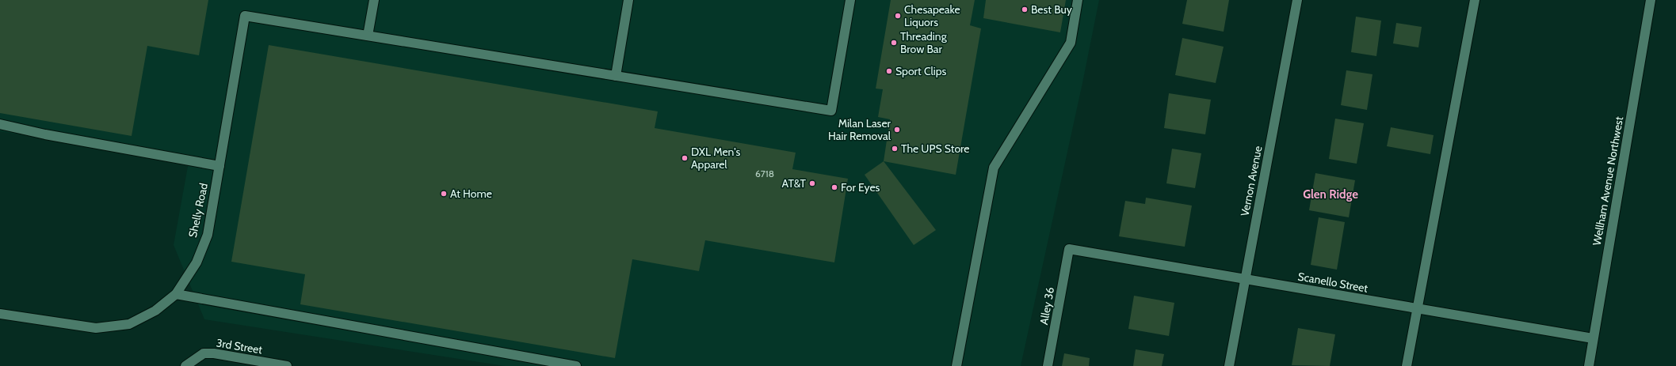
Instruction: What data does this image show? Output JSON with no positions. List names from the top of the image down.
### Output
{
  "streets": {
    "street": [
      "Vernon Avenue",
      "Wellham Avenue Northwest",
      "Shelly Road",
      "Scanello Street",
      "Alley 36",
      "3rd Street"
    ]
  },
  "crossings": [
    ["Vernon Avenue", "Scanello Street"],
    ["Wellham Avenue Northwest", "Scanello Street"],
    ["Scanello Street", "Alley 36"]
  ],
  "districts": ["Glen Ridge"],
  "places": [
    "Best Buy",
    "Chesapeake Liquors",
    "Threading Brow Bar",
    "Sport Clips",
    "Milan Laser Hair Removal",
    "The UPS Store",
    "DXL Men's Apparel",
    "AT&T",
    "For Eyes",
    "At Home"
  ],
  "house_numbers": ["6718"]
}
